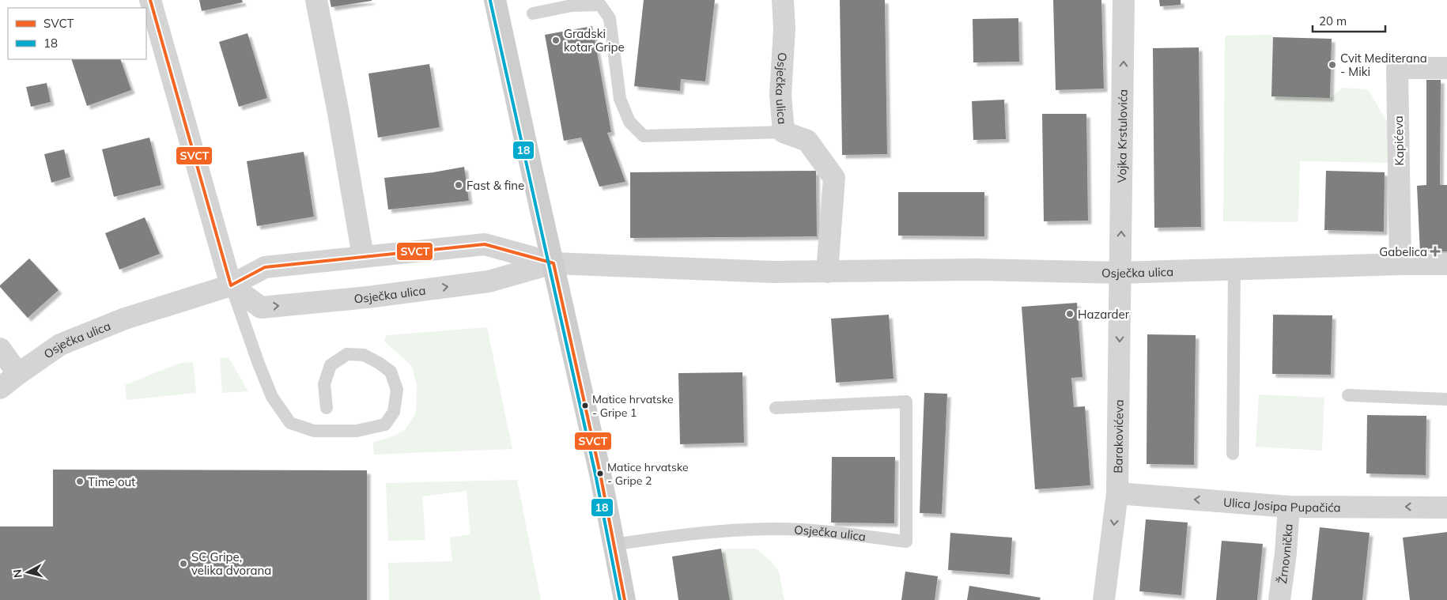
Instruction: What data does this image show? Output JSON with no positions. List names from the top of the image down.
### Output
{
  "streets": {
    "street": [
      "Osječka ulica",
      "Vojka Krstulovića",
      "Kapićeva",
      "Barakovićeva",
      "Ulica Josipa Pupačića",
      "Žrnovnička"
    ]
  },
  "crossings": [
    ["Osječka ulica", "Vojka Krstulovića"],
    ["Osječka ulica", "Kapićeva"],
    ["Osječka ulica", "Barakovićeva"],
    ["Vojka Krstulovića", "Barakovićeva"],
    ["Barakovićeva", "Ulica Josipa Pupačića"],
    ["Ulica Josipa Pupačića", "Žrnovnička"]
  ],
  "one_way": ["Vojka Krstulovića", "Barakovićeva", "Ulica Josipa Pupačića"],
  "places": {
    "other": [
      "Gradski kotar Gripe",
      "Cvit Mediterana - Miki",
      "Fast & fine",
      "Hazarder",
      "Matice hrvatske - Gripe 1",
      "Matice hrvatske - Gripe 2",
      "Time out",
      "SC Gripe, velika dvorana"
    ],
    "health": ["Gabelica"]
  },
  "lines": ["transit line SVCT", "transit line 18"],
  "legend": ["SVCT", "18"],
  "scale_bar": "20 m",
  "north": "left"
}
